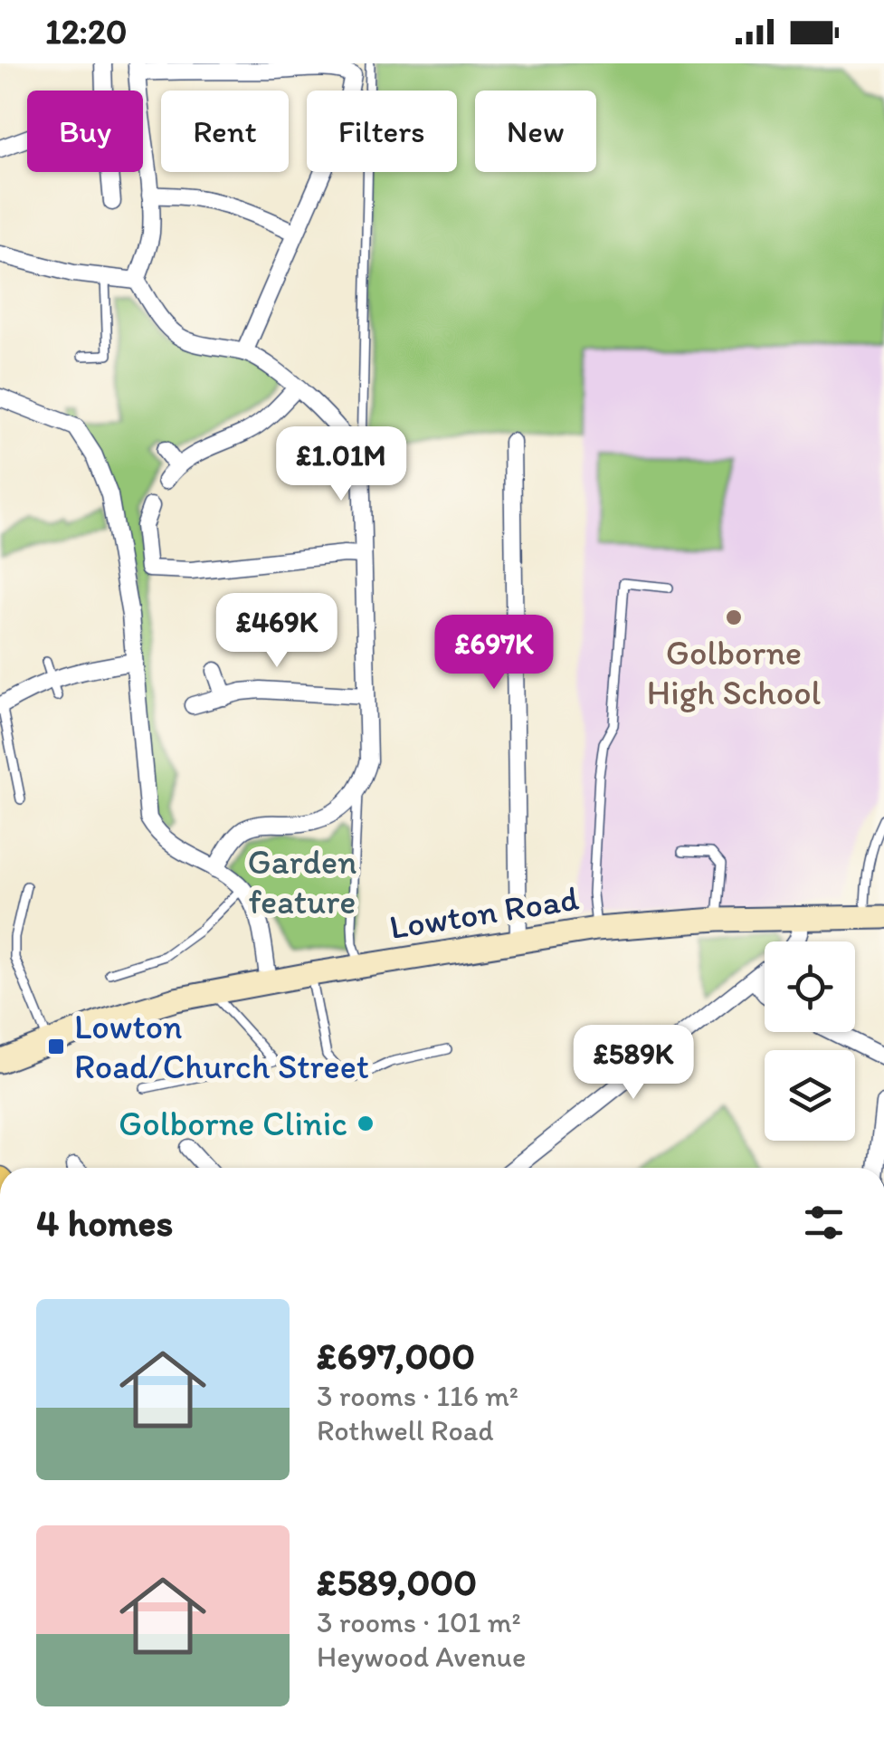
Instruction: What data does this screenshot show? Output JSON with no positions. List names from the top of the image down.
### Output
{
  "streets": {
    "main road": ["Lowton Road"]
  },
  "parks": ["Garden feature"],
  "places": {
    "other": ["Golborne High School", "Golborne Clinic"],
    "transit": ["Lowton Road/Church Street"]
  },
  "page": {
    "status": "12:20",
    "chip": [
      "Buy",
      "Rent",
      "Filters",
      "New"
    ],
    "price": [
      "£1.01M",
      "£469K",
      "£697K",
      "£589K"
    ],
    "heading": "4 homes",
    "list": [
      {
        "name": "£697,000",
        "note": "3 rooms · 116 m² · Rothwell Road"
      },
      {
        "name": "£589,000",
        "note": "3 rooms · 101 m² · Heywood Avenue"
      }
    ]
  }
}
